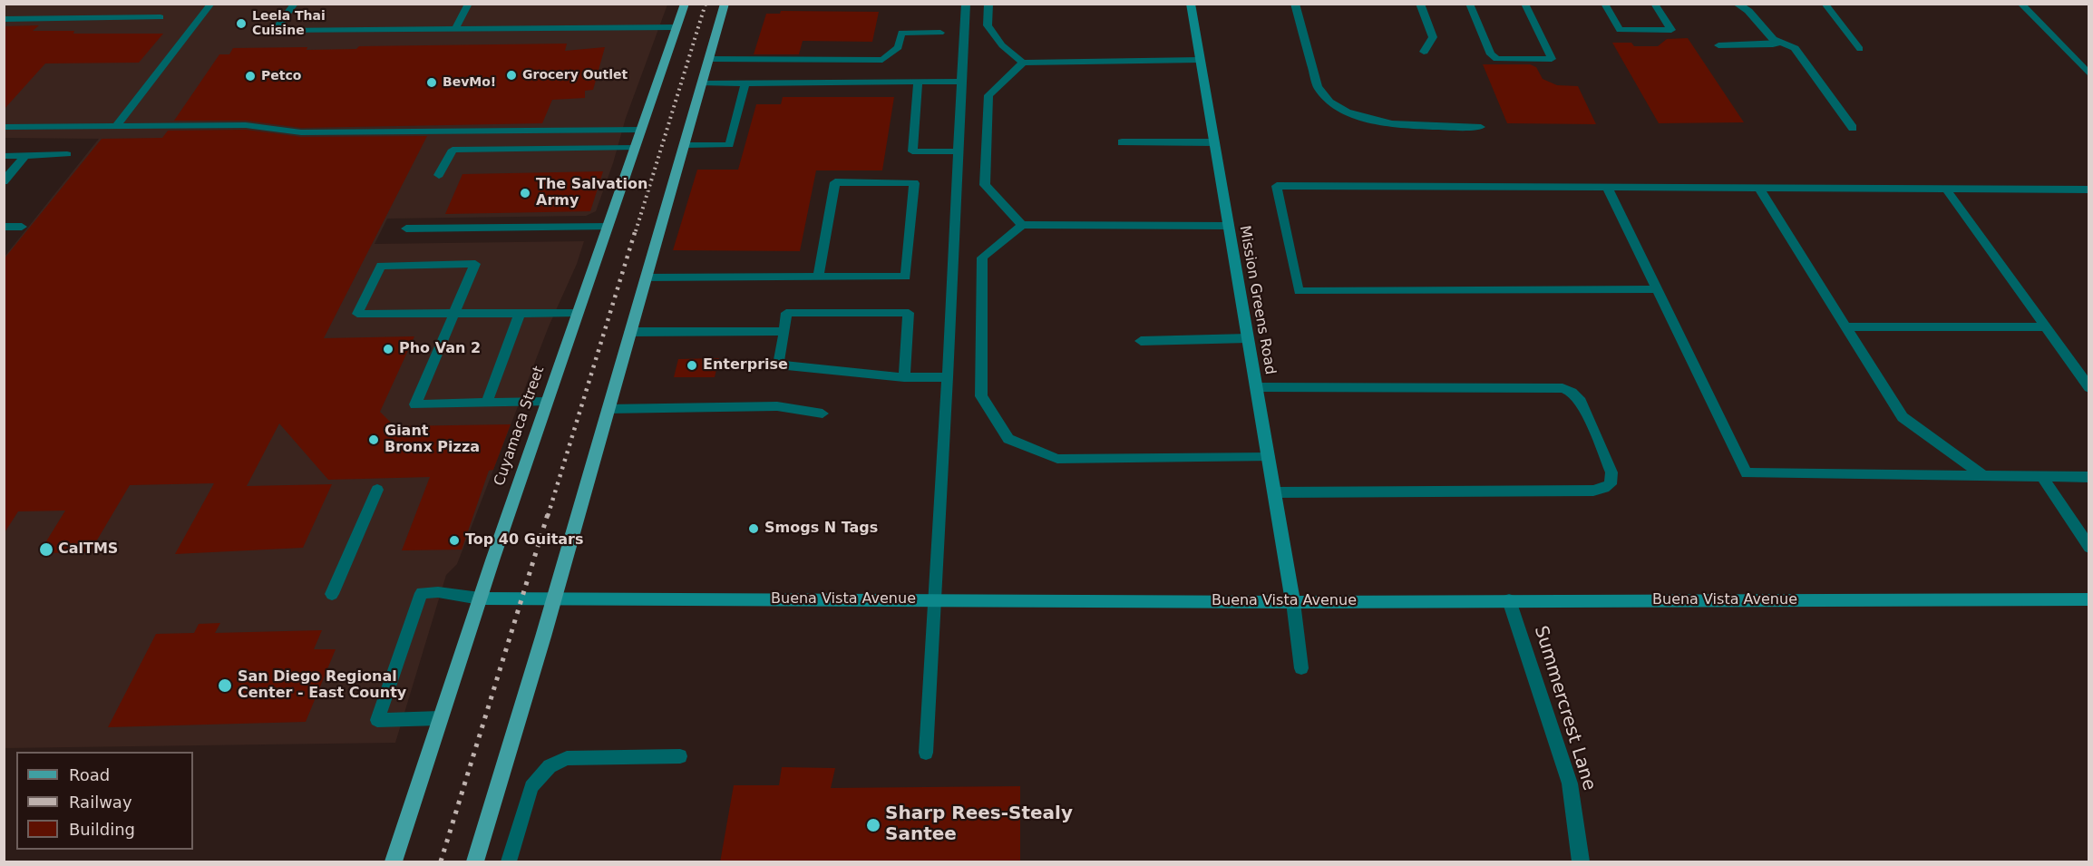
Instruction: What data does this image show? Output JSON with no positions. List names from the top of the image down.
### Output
{
  "streets": {
    "main road": ["Cuyamaca Street"],
    "street": ["Mission Greens Road", "Buena Vista Avenue", "Summercrest Lane"]
  },
  "crossings": [
    ["Mission Greens Road", "Buena Vista Avenue"],
    ["Cuyamaca Street", "Buena Vista Avenue"],
    ["Buena Vista Avenue", "Summercrest Lane"]
  ],
  "places": [
    "Leela Thai Cuisine",
    "Grocery Outlet",
    "Petco",
    "BevMo!",
    "The Salvation Army",
    "Pho Van 2",
    "Enterprise",
    "Giant Bronx Pizza",
    "Smogs N Tags",
    "Top 40 Guitars",
    "CalTMS",
    "San Diego Regional Center - East County",
    "Sharp Rees-Stealy Santee"
  ],
  "legend": ["Road", "Railway", "Building"]
}
